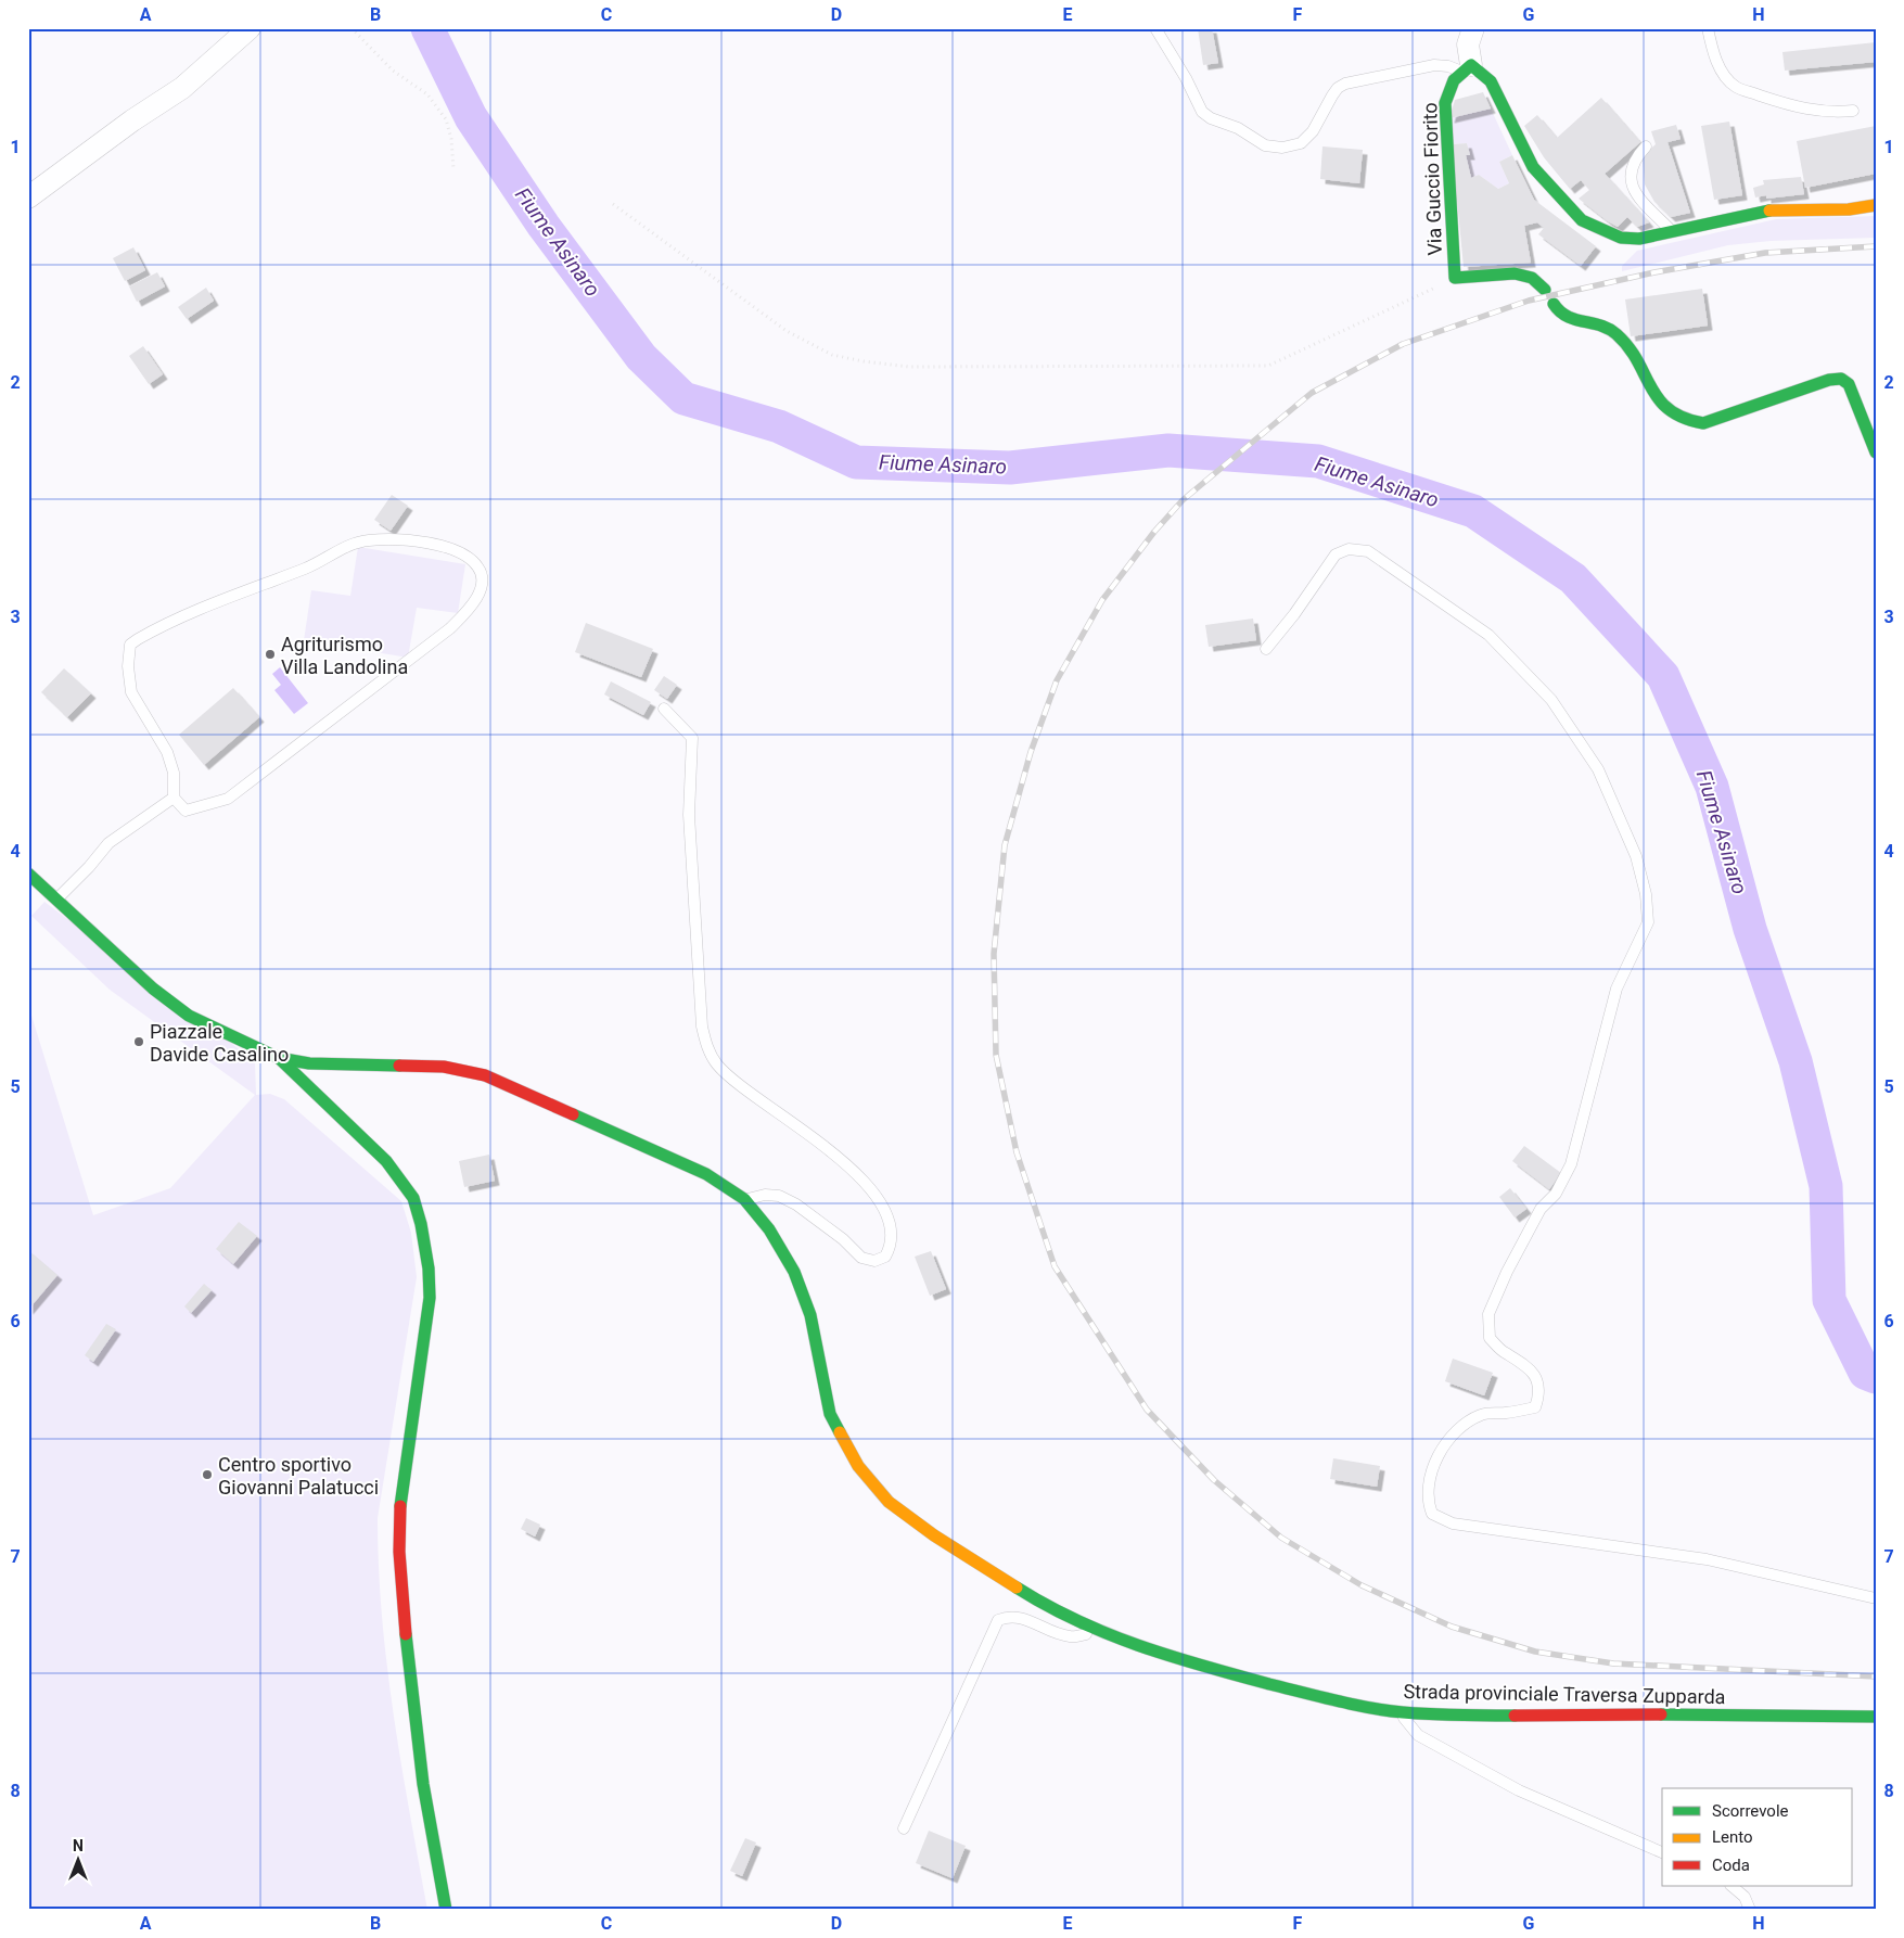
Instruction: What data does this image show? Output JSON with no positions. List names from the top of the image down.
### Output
{
  "streets": {
    "main road": ["Via Guccio Fiorito", "Strada provinciale Traversa Zupparda"]
  },
  "water": ["Fiume Asinaro"],
  "places": ["Agriturismo Villa Landolina", "Piazzale Davide Casalino", "Centro sportivo Giovanni Palatucci"],
  "legend": ["Scorrevole", "Lento", "Coda"],
  "north": "top",
  "grid": {
    "columns": [
      "A",
      "B",
      "C",
      "D",
      "E",
      "F",
      "G",
      "H"
    ],
    "rows": [
      "1",
      "2",
      "3",
      "4",
      "5",
      "6",
      "7",
      "8"
    ]
  }
}
